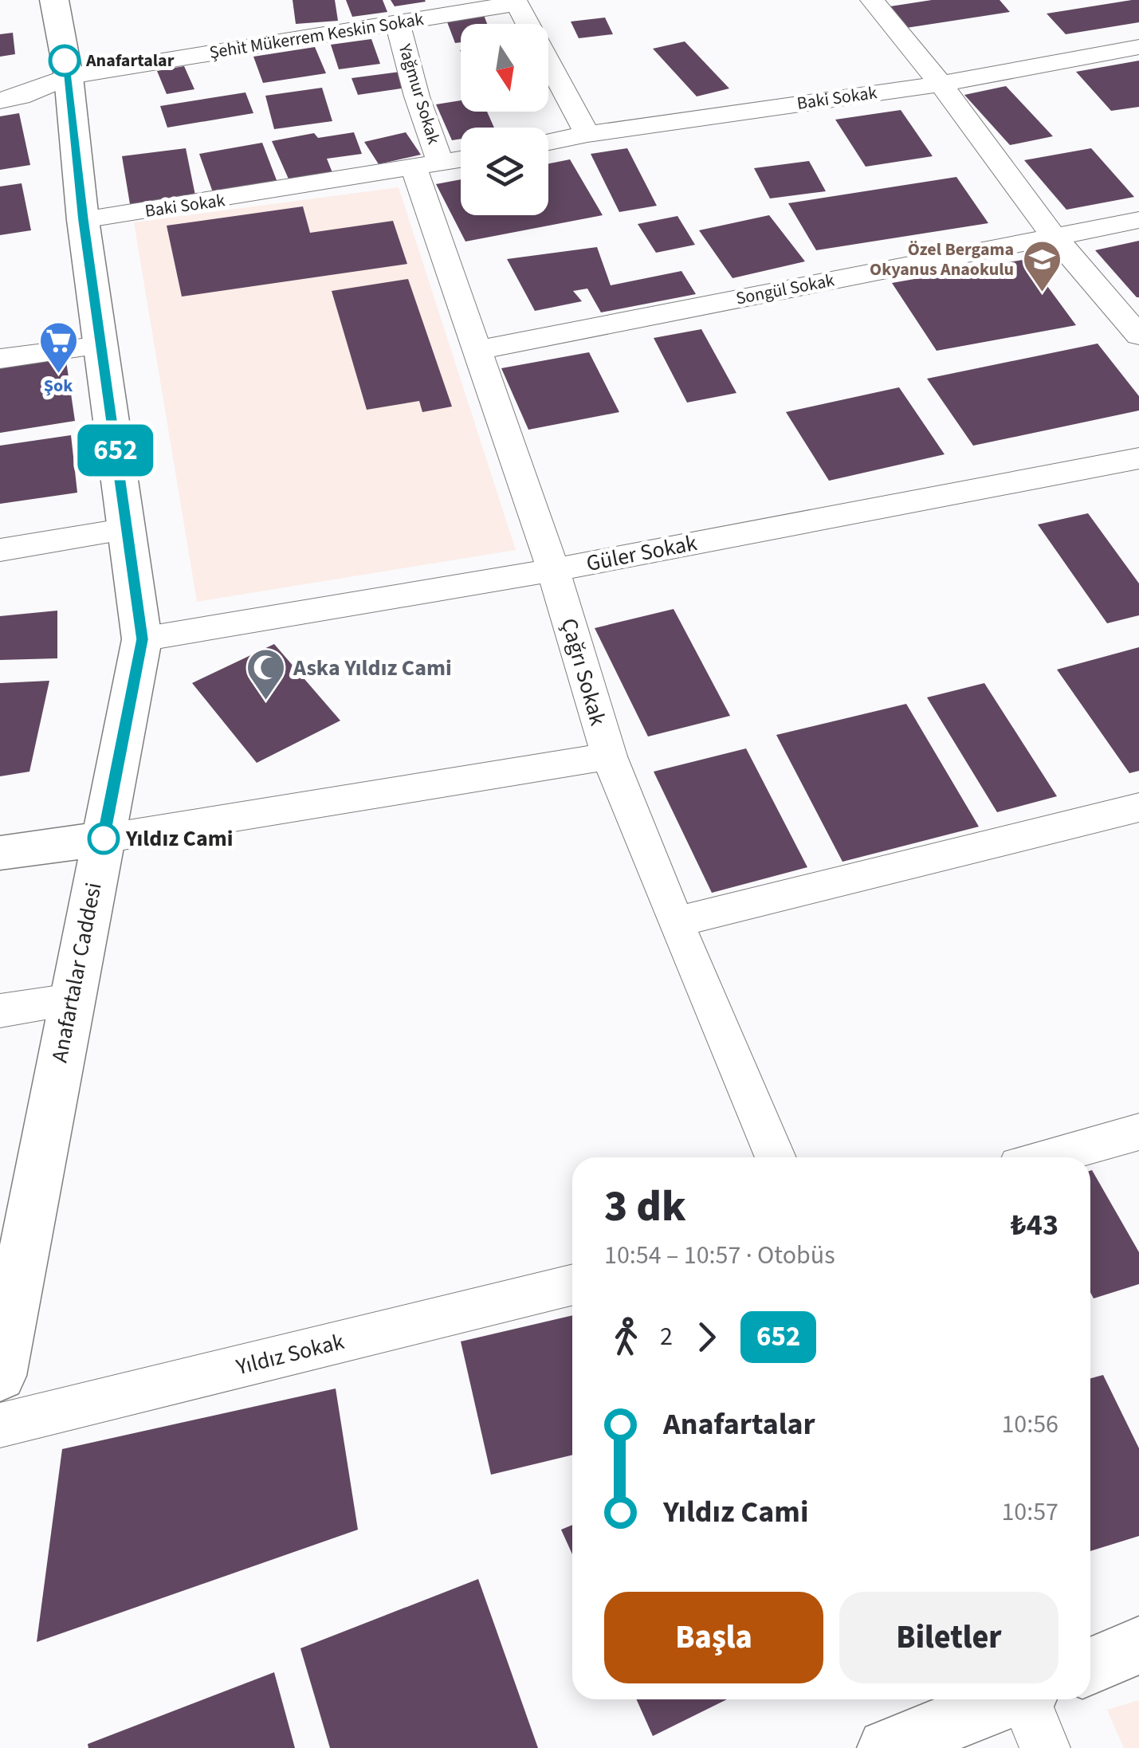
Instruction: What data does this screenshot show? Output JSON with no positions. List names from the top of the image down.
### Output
{
  "streets": {
    "street": [
      "Şehit Mükerrem Keskin Sokak",
      "Yağmur Sokak",
      "Baki Sokak",
      "Songül Sokak",
      "Güler Sokak",
      "Çağrı Sokak",
      "Anafartalar Caddesi",
      "Yıldız Sokak"
    ]
  },
  "crossings": [
    ["Şehit Mükerrem Keskin Sokak", "Yağmur Sokak"],
    ["Şehit Mükerrem Keskin Sokak", "Anafartalar Caddesi"],
    ["Yağmur Sokak", "Baki Sokak"],
    ["Yağmur Sokak", "Çağrı Sokak"],
    ["Baki Sokak", "Çağrı Sokak"],
    ["Baki Sokak", "Anafartalar Caddesi"],
    ["Songül Sokak", "Çağrı Sokak"],
    ["Güler Sokak", "Çağrı Sokak"],
    ["Güler Sokak", "Anafartalar Caddesi"]
  ],
  "places": {
    "other": ["Anafartalar", "Yıldız Cami"],
    "school or university": ["Özel Bergama Okyanus Anaokulu"],
    "supermarket": ["Şok"],
    "mosque": ["Aska Yıldız Cami"]
  },
  "lines": ["bus line 652"],
  "north": "bottom",
  "page": {
    "on_map": "652",
    "heading": ["3 dk", "10:54 – 10:57 · Otobüs", "₺43"],
    "legs": ["2", "652"],
    "list": [
      {
        "name": "Anafartalar",
        "value": "10:56"
      },
      {
        "name": "Yıldız Cami",
        "value": "10:57"
      }
    ],
    "buttons": ["Başla", "Biletler"]
  }
}
